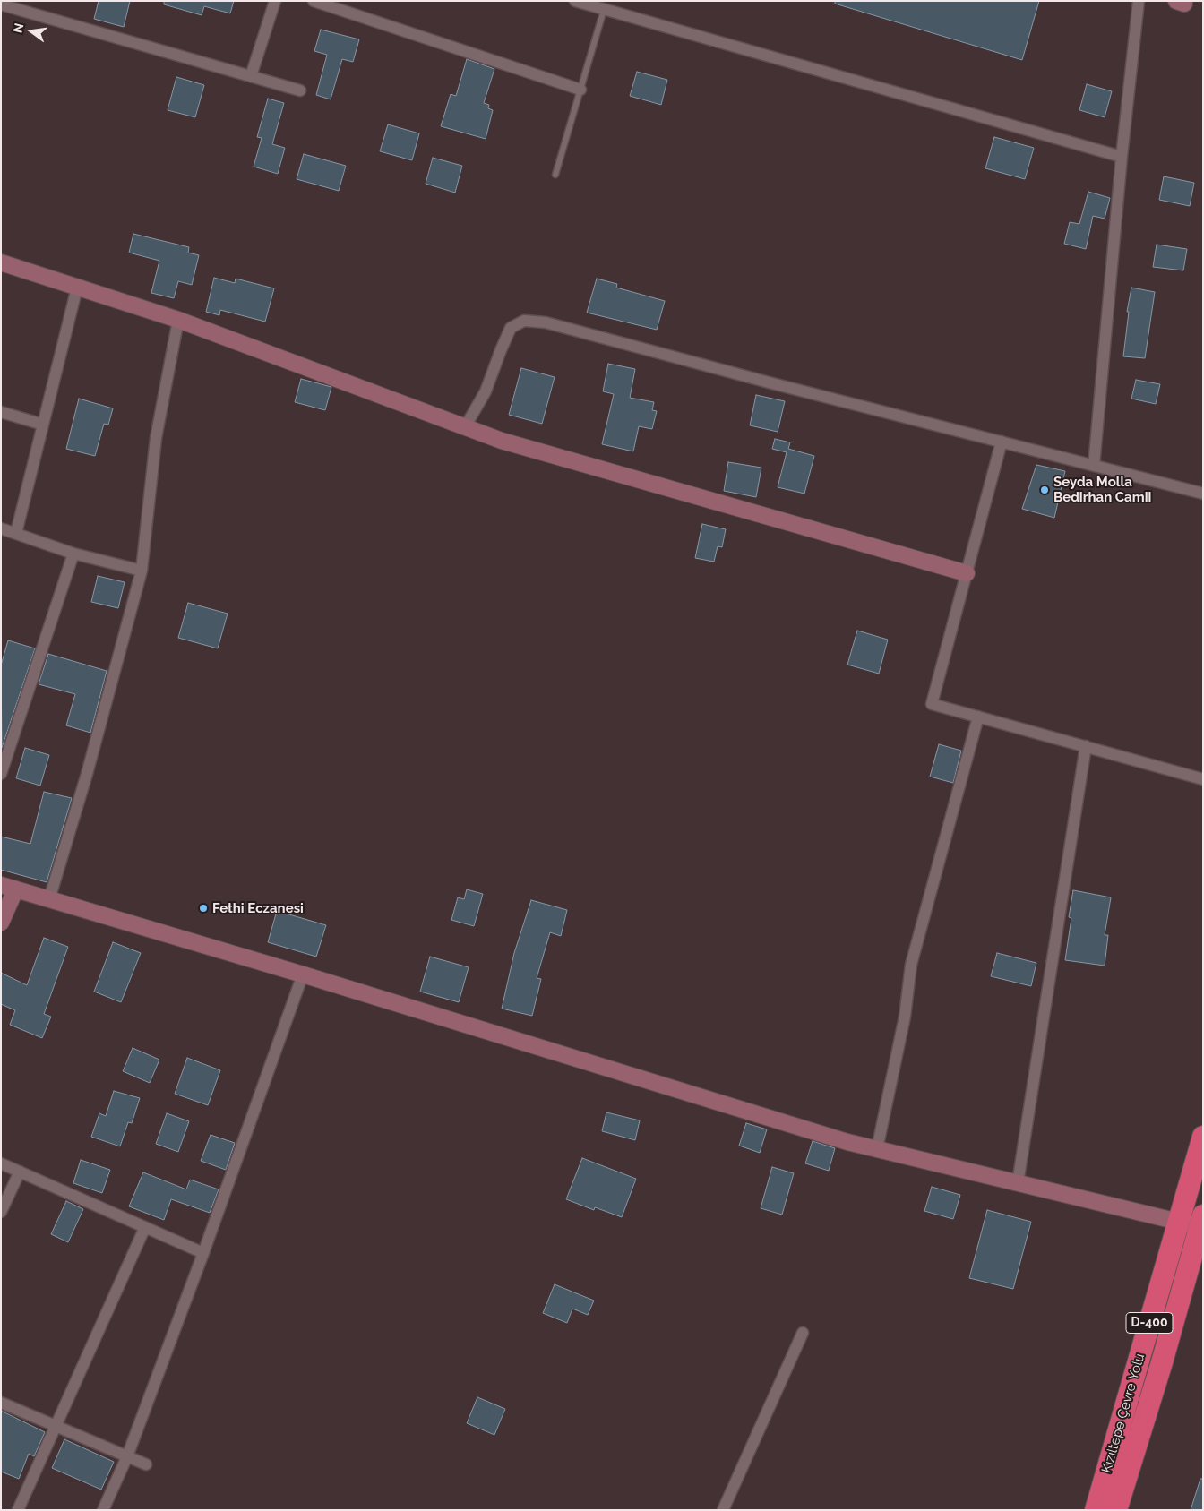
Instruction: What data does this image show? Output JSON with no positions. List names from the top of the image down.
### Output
{
  "streets": {
    "highway": ["D-400", "Kızıltepe Çevre Yolu"]
  },
  "places": ["Seyda Molla Bedirhan Camii", "Fethi Eczanesi"],
  "north": "left"
}
